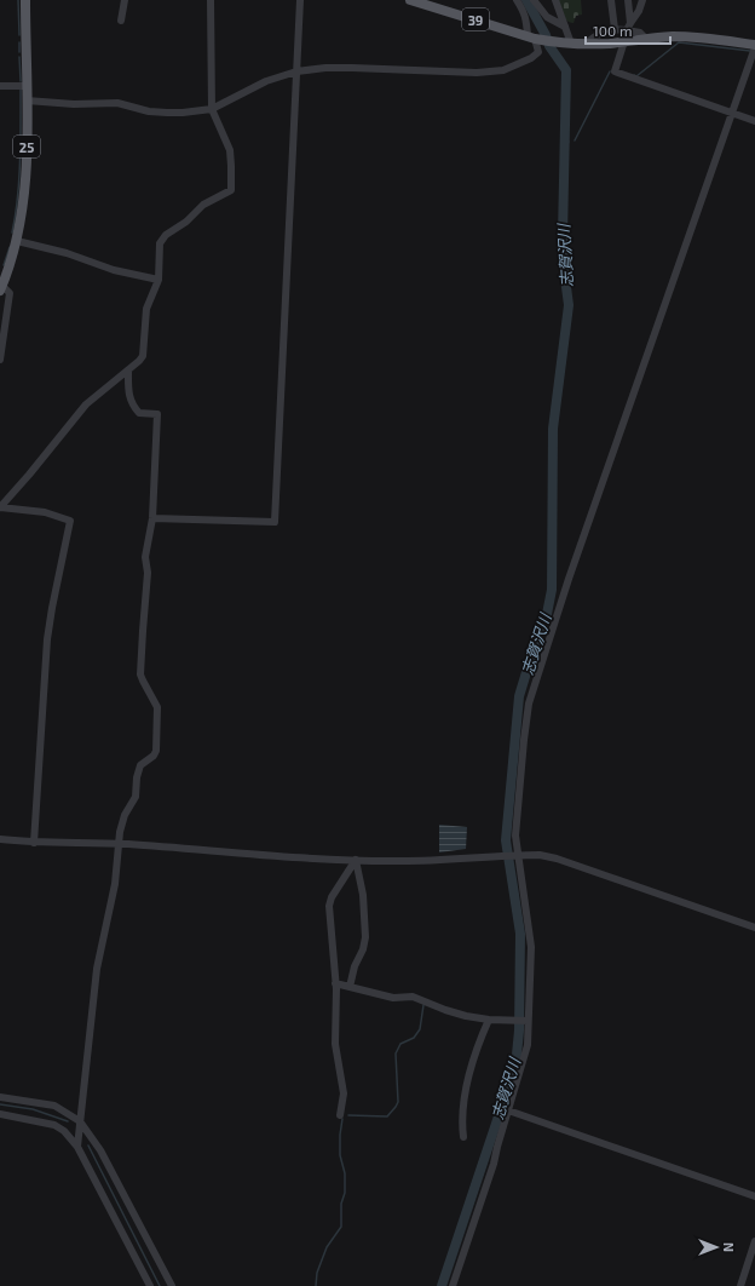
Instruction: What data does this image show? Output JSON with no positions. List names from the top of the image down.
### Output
{
  "streets": {
    "main road": ["39", "25"]
  },
  "water": ["志賀沢川"],
  "scale_bar": "100 m",
  "north": "right"
}
